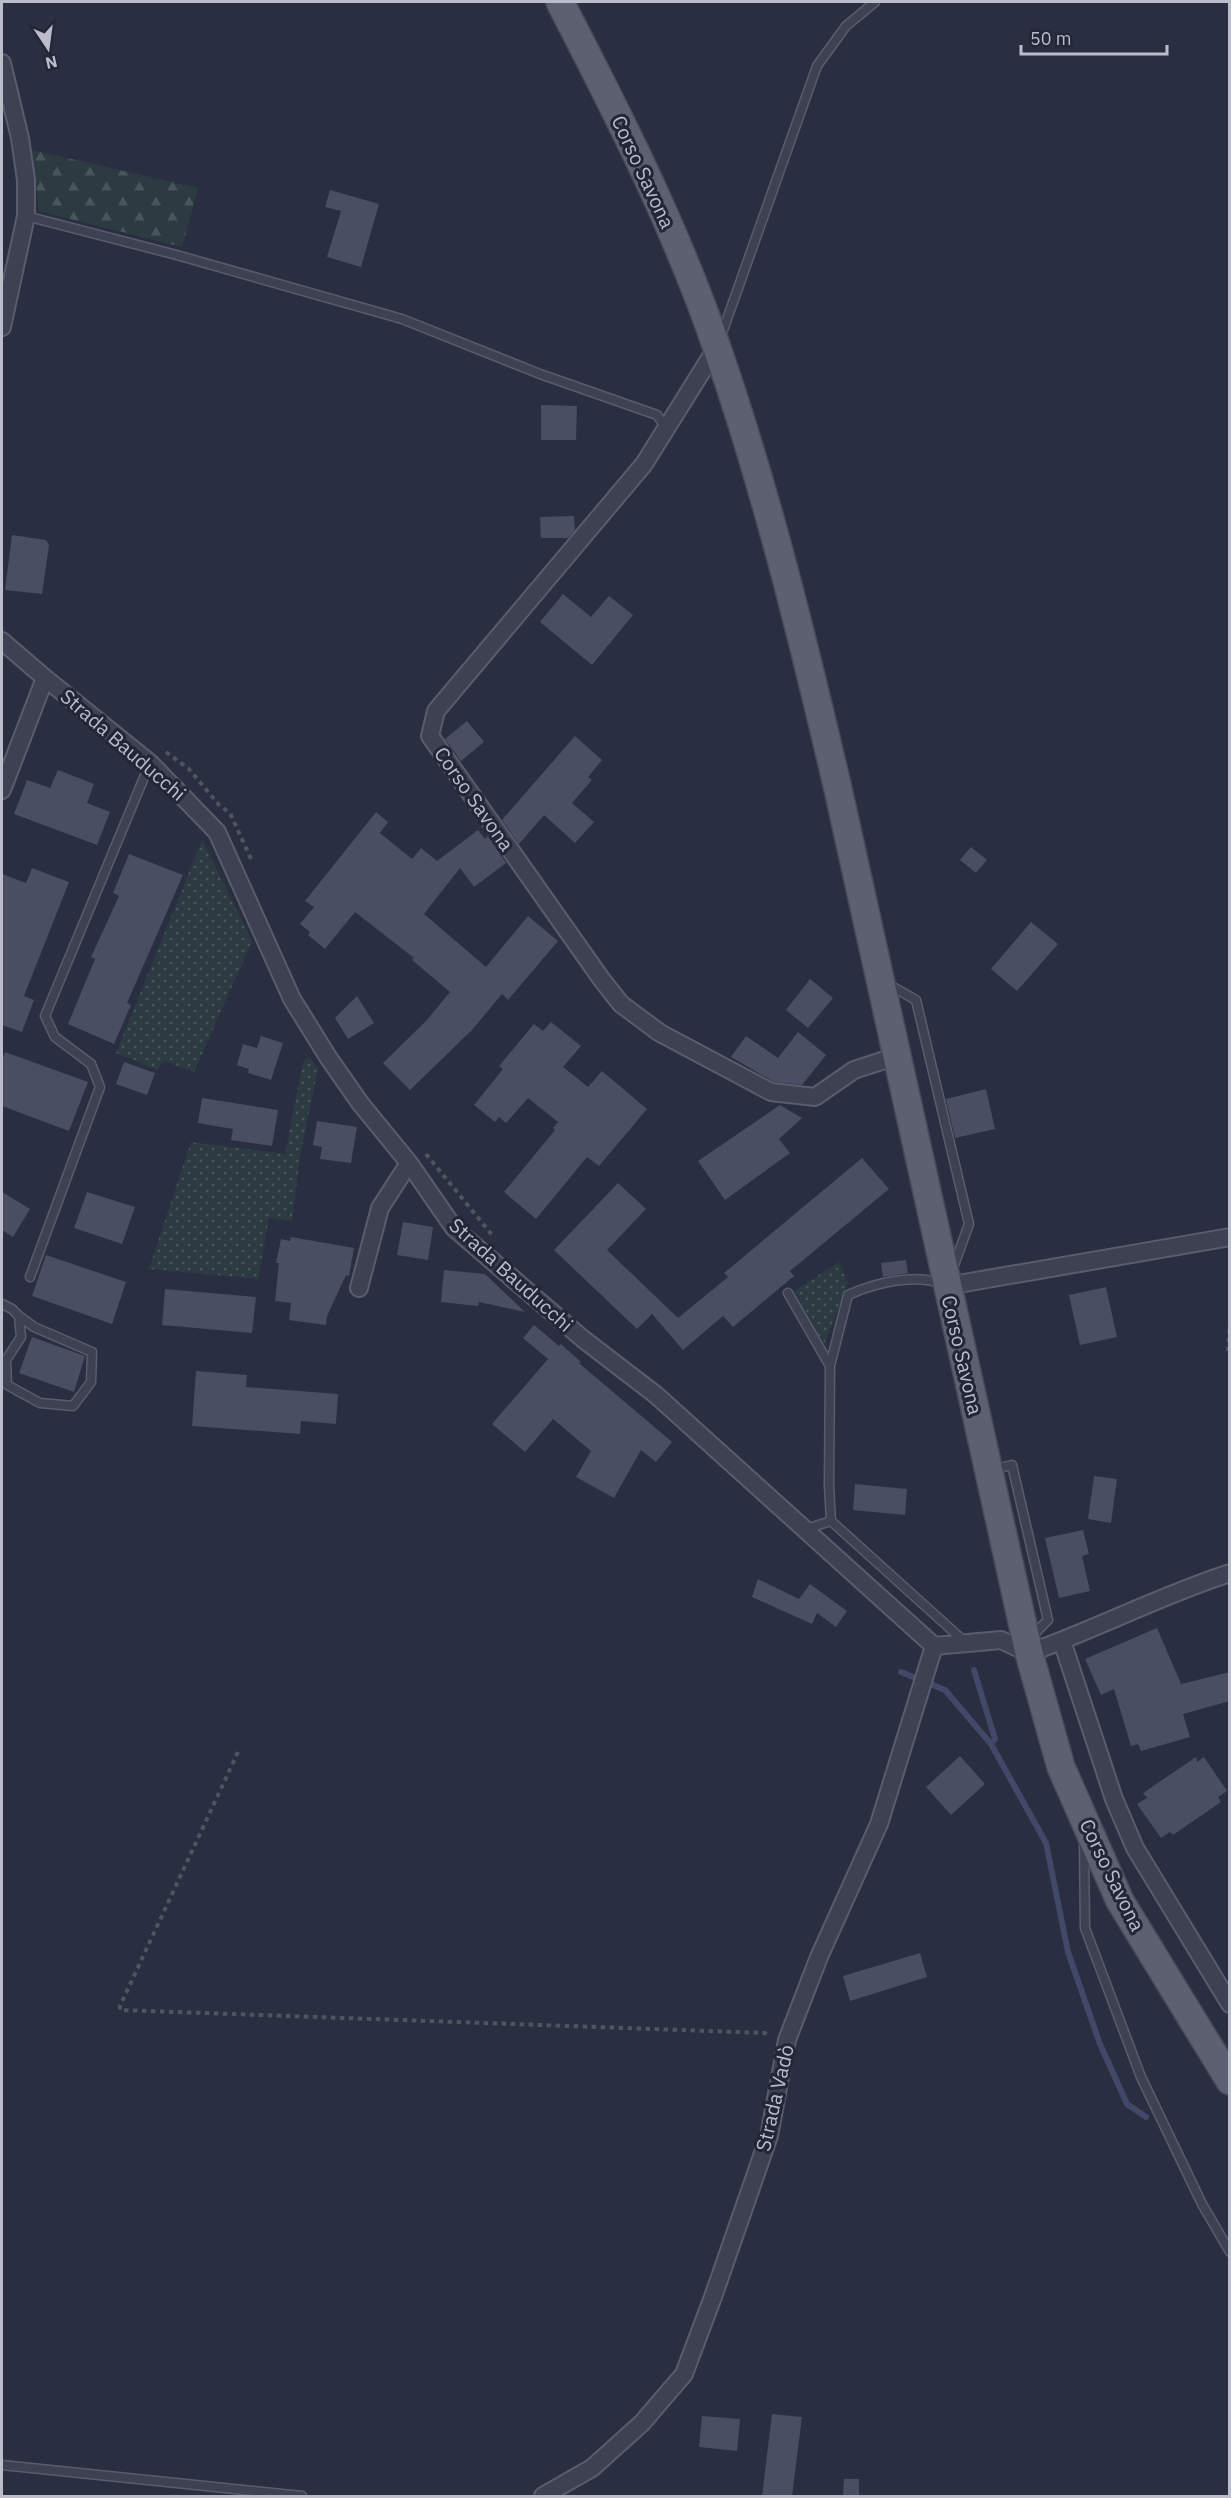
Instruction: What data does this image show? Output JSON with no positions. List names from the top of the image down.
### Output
{
  "streets": {
    "main road": ["Corso Savona"],
    "street": ["Strada Bauducchi", "Strada Vadò"]
  },
  "crossings": [
    ["Strada Bauducchi", "Strada Vadò"]
  ],
  "scale_bar": "50 m",
  "north": "bottom"
}
